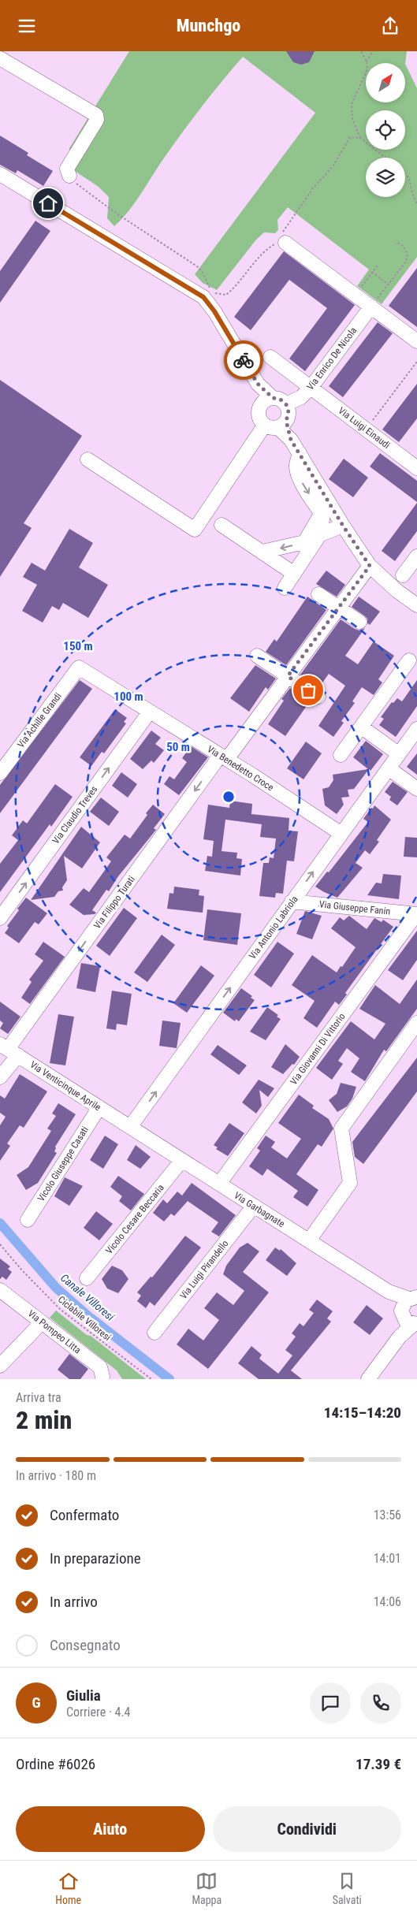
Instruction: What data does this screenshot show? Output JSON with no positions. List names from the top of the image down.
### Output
{
  "streets": {
    "street": [
      "Via Enrico De Nicola",
      "Via Luigi Einaudi",
      "Via Achille Grandi",
      "Via Benedetto Croce",
      "Via Claudio Treves",
      "Via Filippo Turati",
      "Via Giuseppe Fanin",
      "Via Antonio Labriola",
      "Via Giovanni Di Vittorio",
      "Via Venticinque Aprile",
      "Vicolo Giuseppe Casati",
      "Via Garbagnate",
      "Vicolo Cesare Beccaria",
      "Via Luigi Pirandello",
      "Via Pompeo Litta"
    ],
    "path": ["Ciclabile Villoresi"]
  },
  "crossings": [
    ["Via Enrico De Nicola", "Via Luigi Einaudi"],
    ["Via Achille Grandi", "Via Benedetto Croce"],
    ["Via Benedetto Croce", "Via Claudio Treves"],
    ["Via Benedetto Croce", "Via Filippo Turati"],
    ["Via Benedetto Croce", "Via Antonio Labriola"],
    ["Via Filippo Turati", "Via Venticinque Aprile"],
    ["Via Giuseppe Fanin", "Via Antonio Labriola"],
    ["Via Giuseppe Fanin", "Via Giovanni Di Vittorio"],
    ["Via Antonio Labriola", "Via Venticinque Aprile"],
    ["Via Antonio Labriola", "Via Garbagnate"],
    ["Via Giovanni Di Vittorio", "Via Garbagnate"],
    ["Via Venticinque Aprile", "Vicolo Giuseppe Casati"],
    ["Via Venticinque Aprile", "Via Garbagnate"],
    ["Via Garbagnate", "Vicolo Cesare Beccaria"],
    ["Via Garbagnate", "Via Luigi Pirandello"]
  ],
  "one_way": ["Via Claudio Treves", "Via Filippo Turati", "Via Antonio Labriola"],
  "water": ["Canale Villoresi"],
  "north": "top right",
  "page": {
    "header": "Munchgo",
    "heading": ["2 min", "Arriva tra", "14:15–14:20"],
    "panel": [
      "Giulia",
      "Corriere · 4.4",
      "Ordine #6026",
      "17.39 €"
    ],
    "bar": "In arrivo · 180 m",
    "list": [
      ["Confermato", "13:56"],
      ["In preparazione", "14:01"],
      ["In arrivo", "14:06"],
      "Consegnato"
    ],
    "round": "G",
    "buttons": ["Aiuto", "Condividi"],
    "tabs": ["Home", "Mappa", "Salvati"]
  },
  "rings": ["150 m", "100 m", "50 m"]
}
